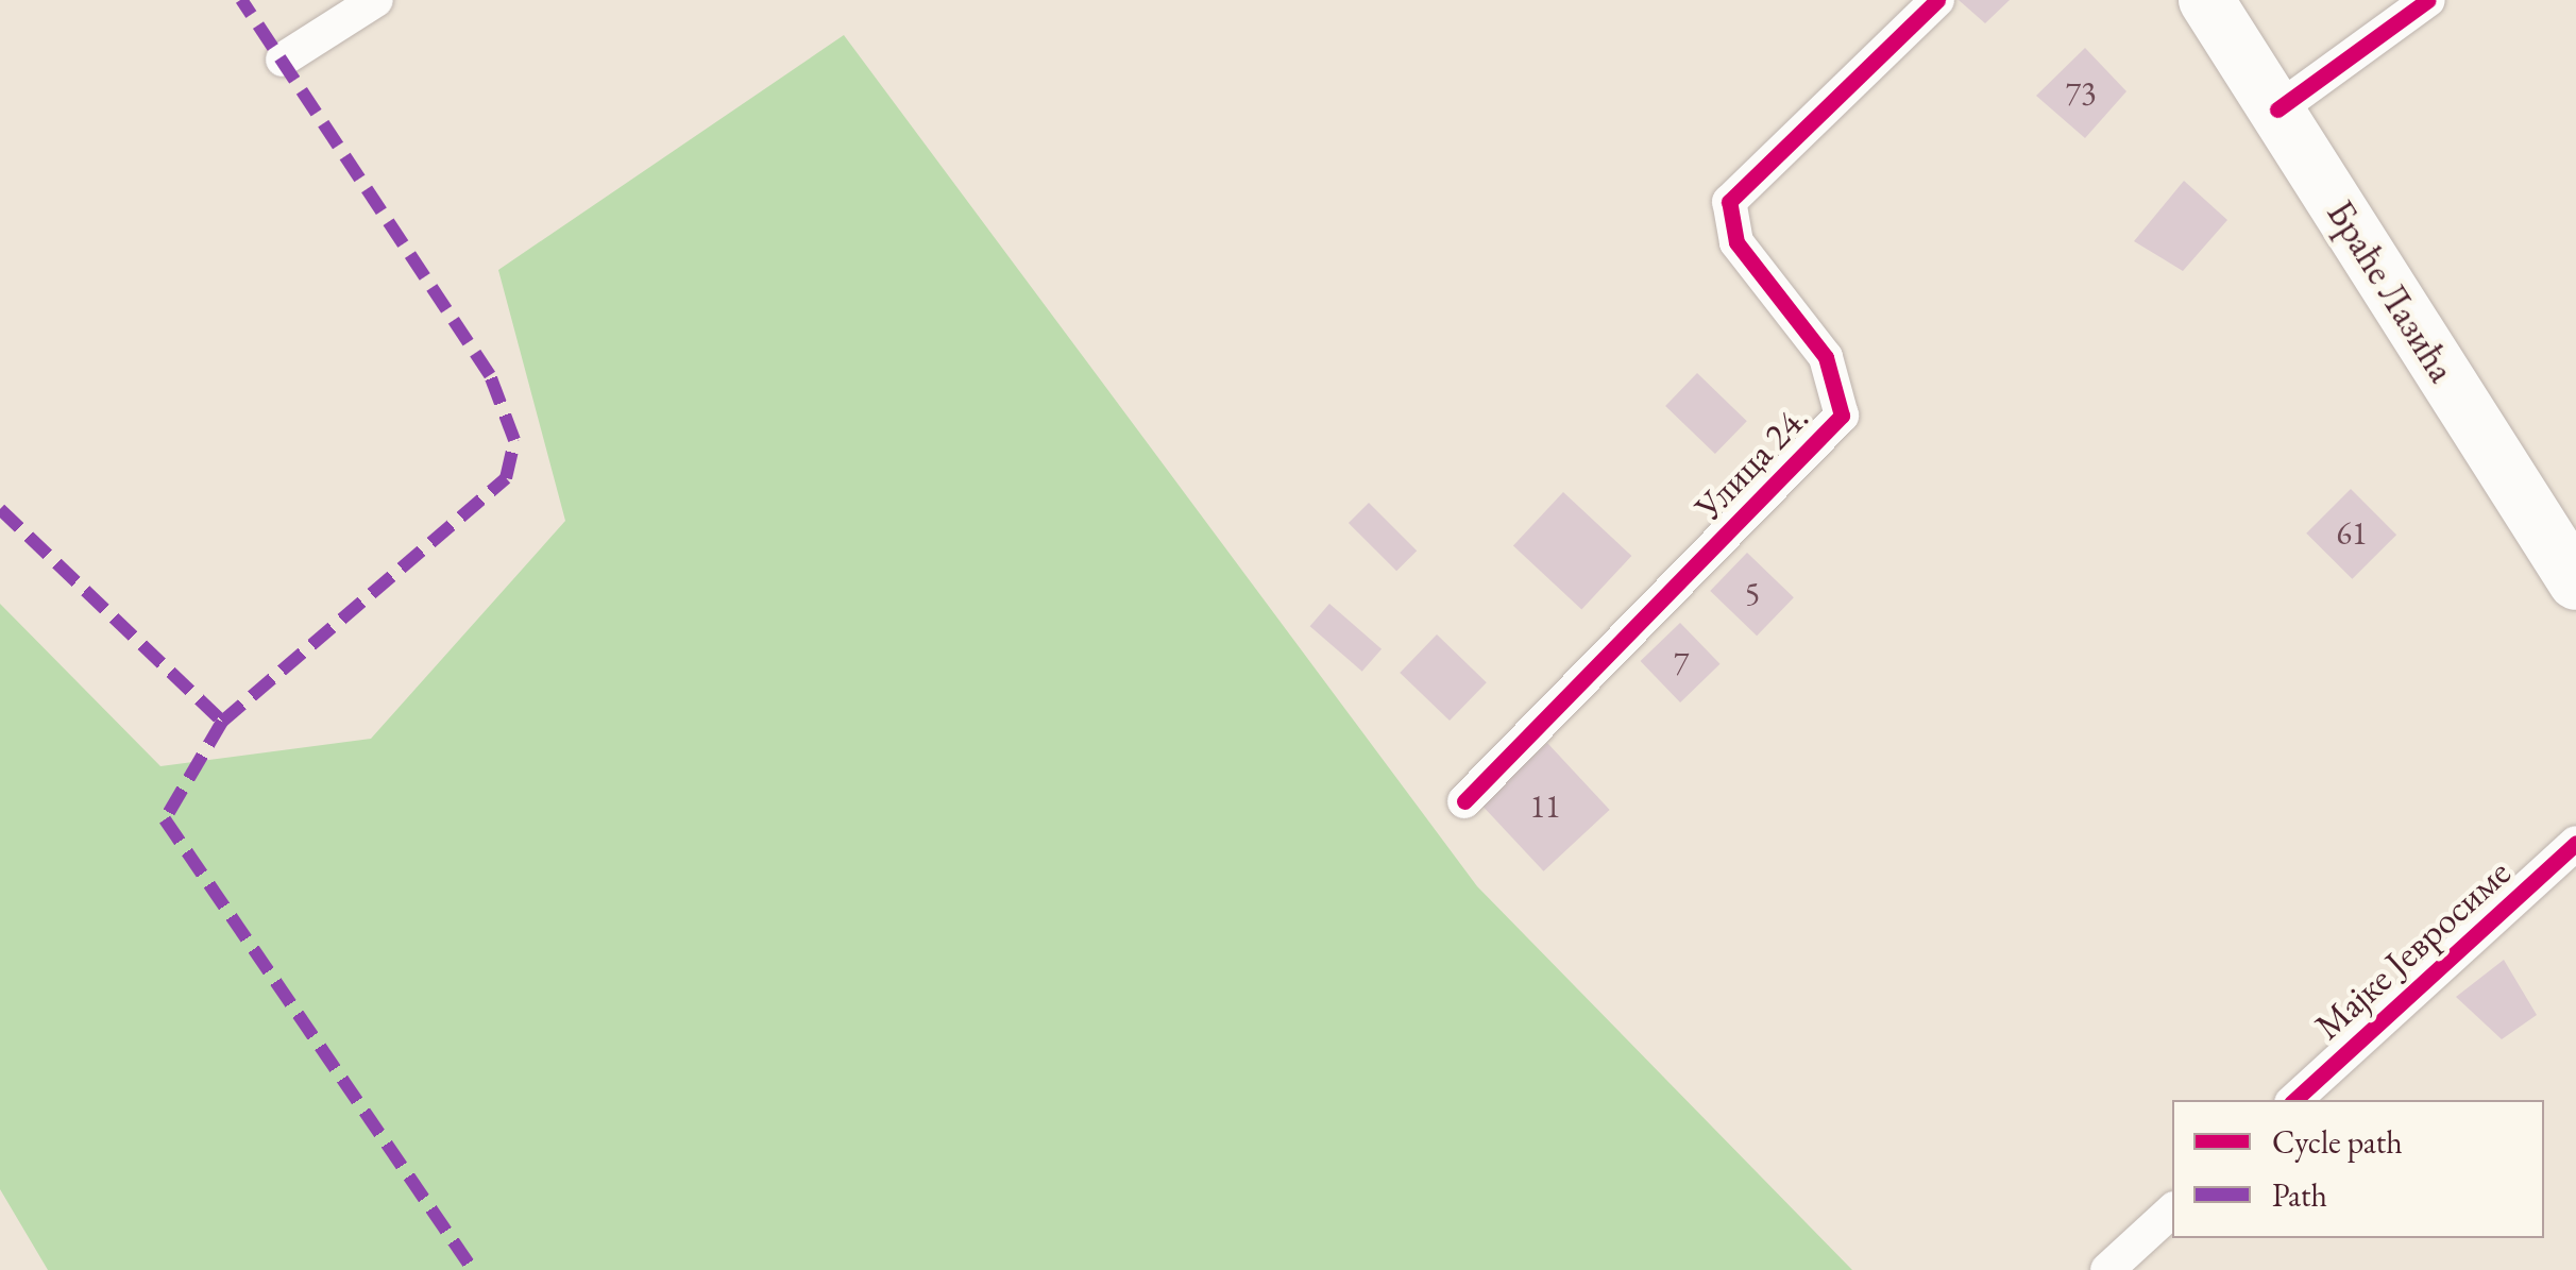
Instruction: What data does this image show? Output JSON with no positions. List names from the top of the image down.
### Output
{
  "streets": {
    "main road": ["Браће Лазића"],
    "street": ["Улица 24.", "Мајке Јевросиме"]
  },
  "house_numbers": [
    "73",
    "61",
    "5",
    "7",
    "11"
  ],
  "legend": ["Cycle path", "Path"]
}
